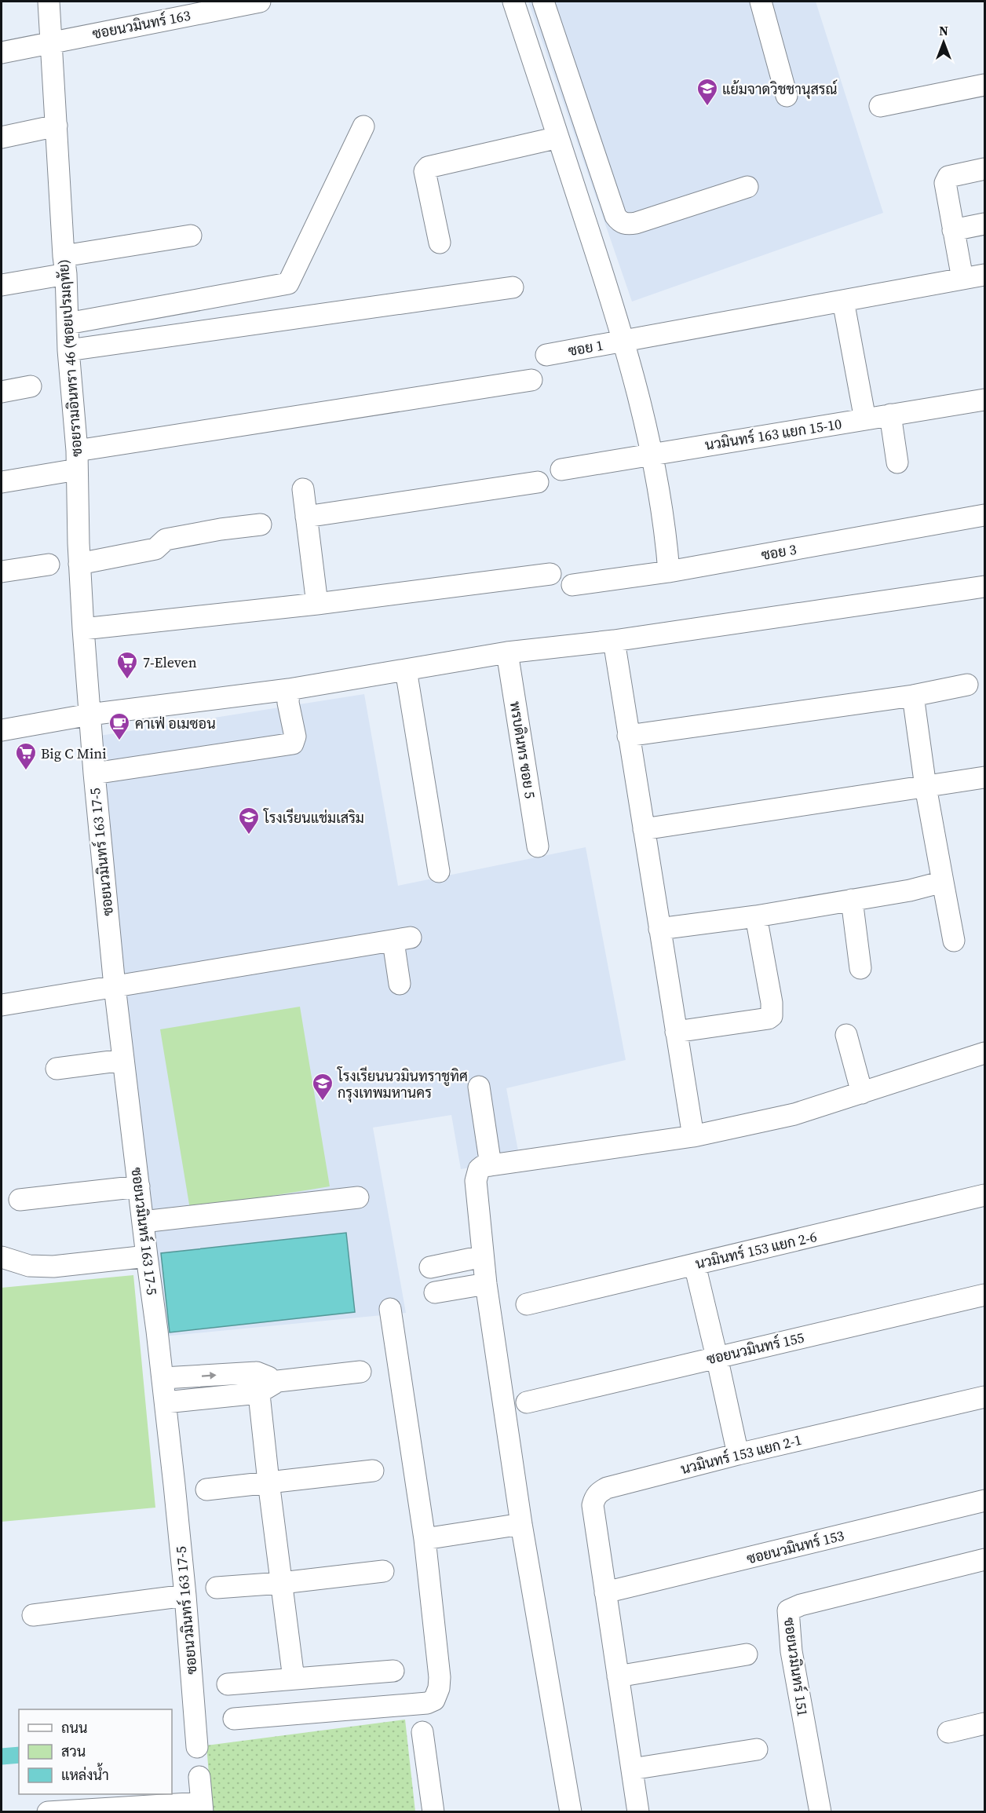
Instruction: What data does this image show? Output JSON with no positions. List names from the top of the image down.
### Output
{
  "streets": {
    "street": [
      "ซอยนวมินทร์ 163",
      "ซอย 1",
      "ซอยรามอินทรา 46 (ซอยเปรมฤทัย)",
      "นวมินทร์ 163 แยก 15-10",
      "ซอย 3",
      "พรบดินทร ซอย 5",
      "ซอยนวมินทร์ 163 17-5",
      "นวมินทร์ 153 แยก 2-6",
      "ซอยนวมินทร์ 155",
      "นวมินทร์ 153 แยก 2-1",
      "ซอยนวมินทร์ 153",
      "ซอยนวมินทร์ 151"
    ]
  },
  "crossings": [
    ["ซอยนวมินทร์ 163", "ซอยรามอินทรา 46 (ซอยเปรมฤทัย)"],
    ["ซอยรามอินทรา 46 (ซอยเปรมฤทัย)", "ซอยนวมินทร์ 163 17-5"],
    ["นวมินทร์ 153 แยก 2-1", "ซอยนวมินทร์ 153"]
  ],
  "places": {
    "school or university": ["แย้มจาดวิชชานุสรณ์", "โรงเรียนแช่มเสริม", "โรงเรียนนวมินทราชูทิศ กรุงเทพมหานคร"],
    "supermarket": ["7-Eleven", "Big C Mini"],
    "cafe": ["คาเฟ่ อเมซอน"]
  },
  "legend": ["ถนน", "สวน", "แหล่งน้ำ"],
  "north": "top"
}
